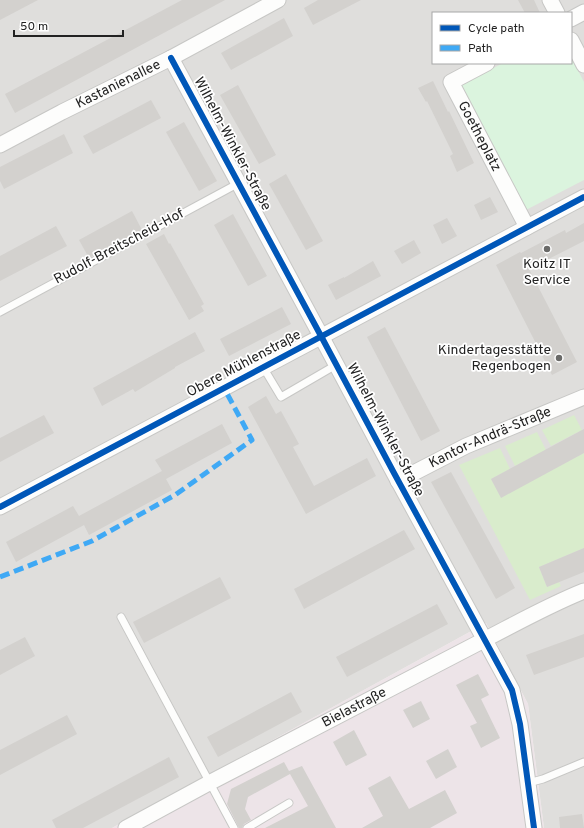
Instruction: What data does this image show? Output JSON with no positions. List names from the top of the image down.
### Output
{
  "streets": {
    "street": [
      "Kastanienallee",
      "Goetheplatz",
      "Wilhelm-Winkler-Straße",
      "Obere Mühlenstraße",
      "Kantor-Andrä-Straße",
      "Bielastraße"
    ],
    "lane": ["Rudolf-Breitscheid-Hof"]
  },
  "crossings": [
    ["Kastanienallee", "Wilhelm-Winkler-Straße"],
    ["Goetheplatz", "Obere Mühlenstraße"],
    ["Wilhelm-Winkler-Straße", "Rudolf-Breitscheid-Hof"],
    ["Wilhelm-Winkler-Straße", "Obere Mühlenstraße"],
    ["Wilhelm-Winkler-Straße", "Kantor-Andrä-Straße"],
    ["Wilhelm-Winkler-Straße", "Bielastraße"]
  ],
  "places": ["Koitz IT Service", "Kindertagesstätte Regenbogen"],
  "legend": ["Cycle path", "Path"],
  "scale_bar": "50 m"
}
